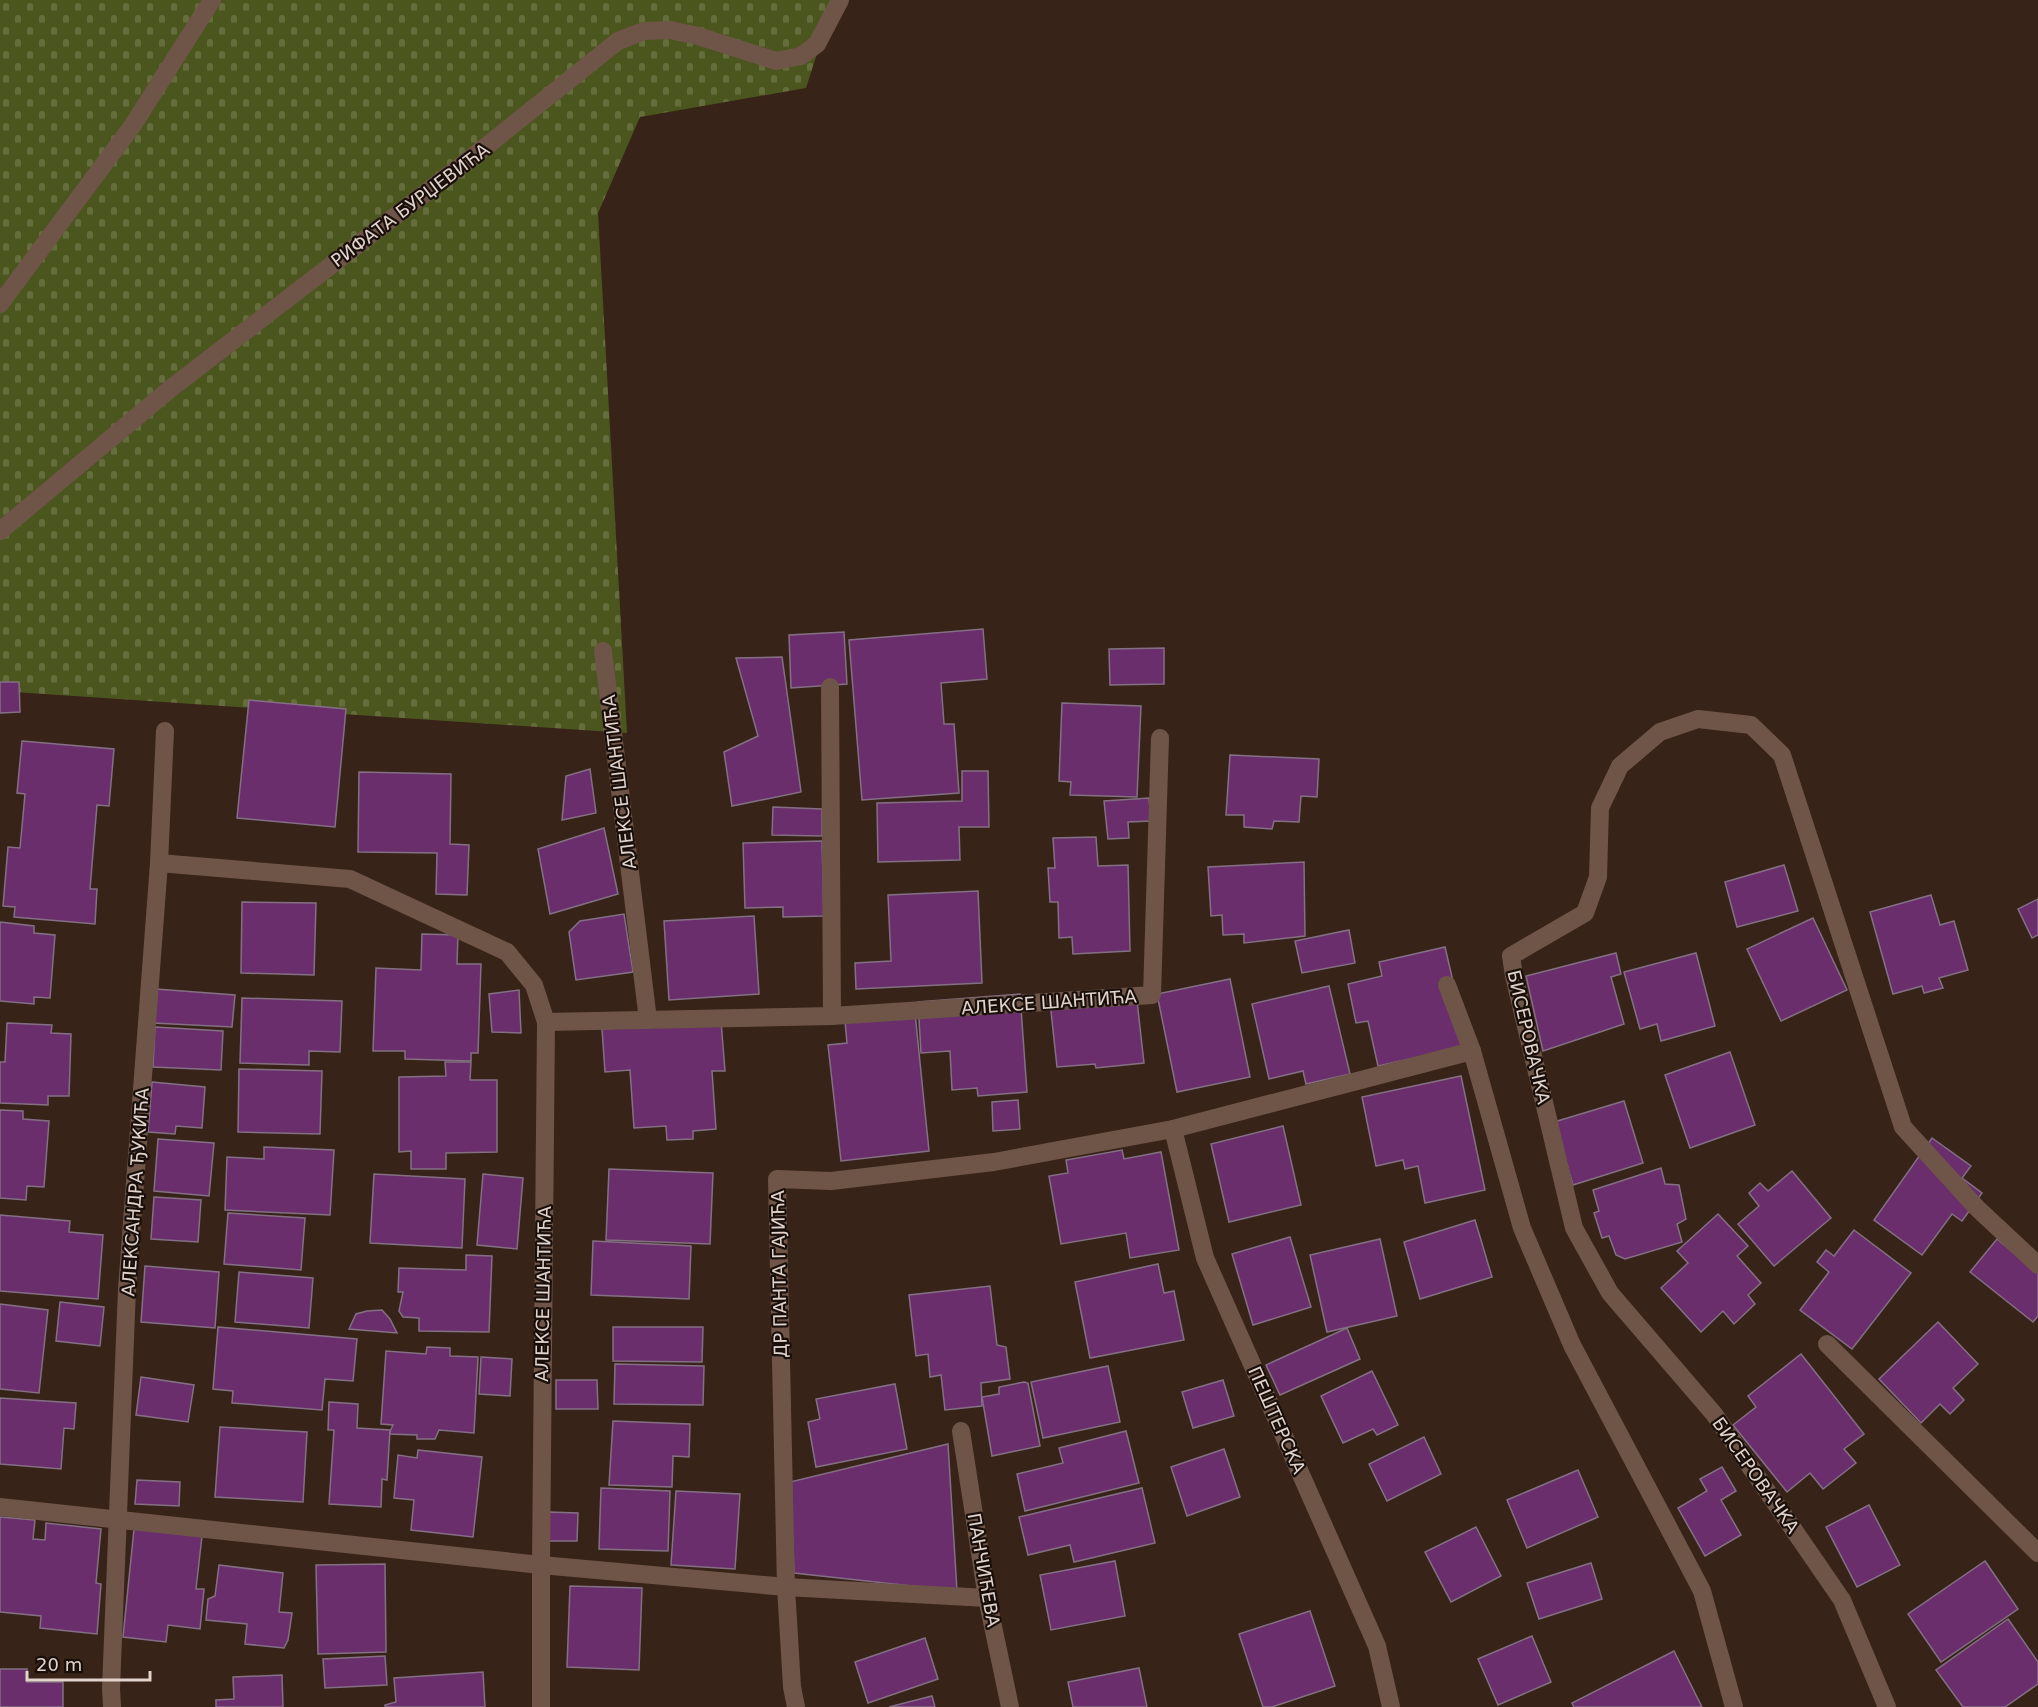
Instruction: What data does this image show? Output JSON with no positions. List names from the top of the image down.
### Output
{
  "streets": {
    "street": [
      "РИФАТА БУРЏЕВИЋА",
      "АЛЕКСЕ ШАНТИЋА",
      "БИСЕРОВАЧКА",
      "АЛЕКСАНДРА ЂУКИЋА",
      "ДР ПАНТА ГАЈИЋА",
      "ПЕШТЕРСКА",
      "ПАНЧИЋЕВА"
    ]
  },
  "crossings": [
    ["АЛЕКСЕ ШАНТИЋА", "АЛЕКСАНДРА ЂУКИЋА"],
    ["ДР ПАНТА ГАЈИЋА", "ПЕШТЕРСКА"]
  ],
  "scale_bar": "20 m"
}
